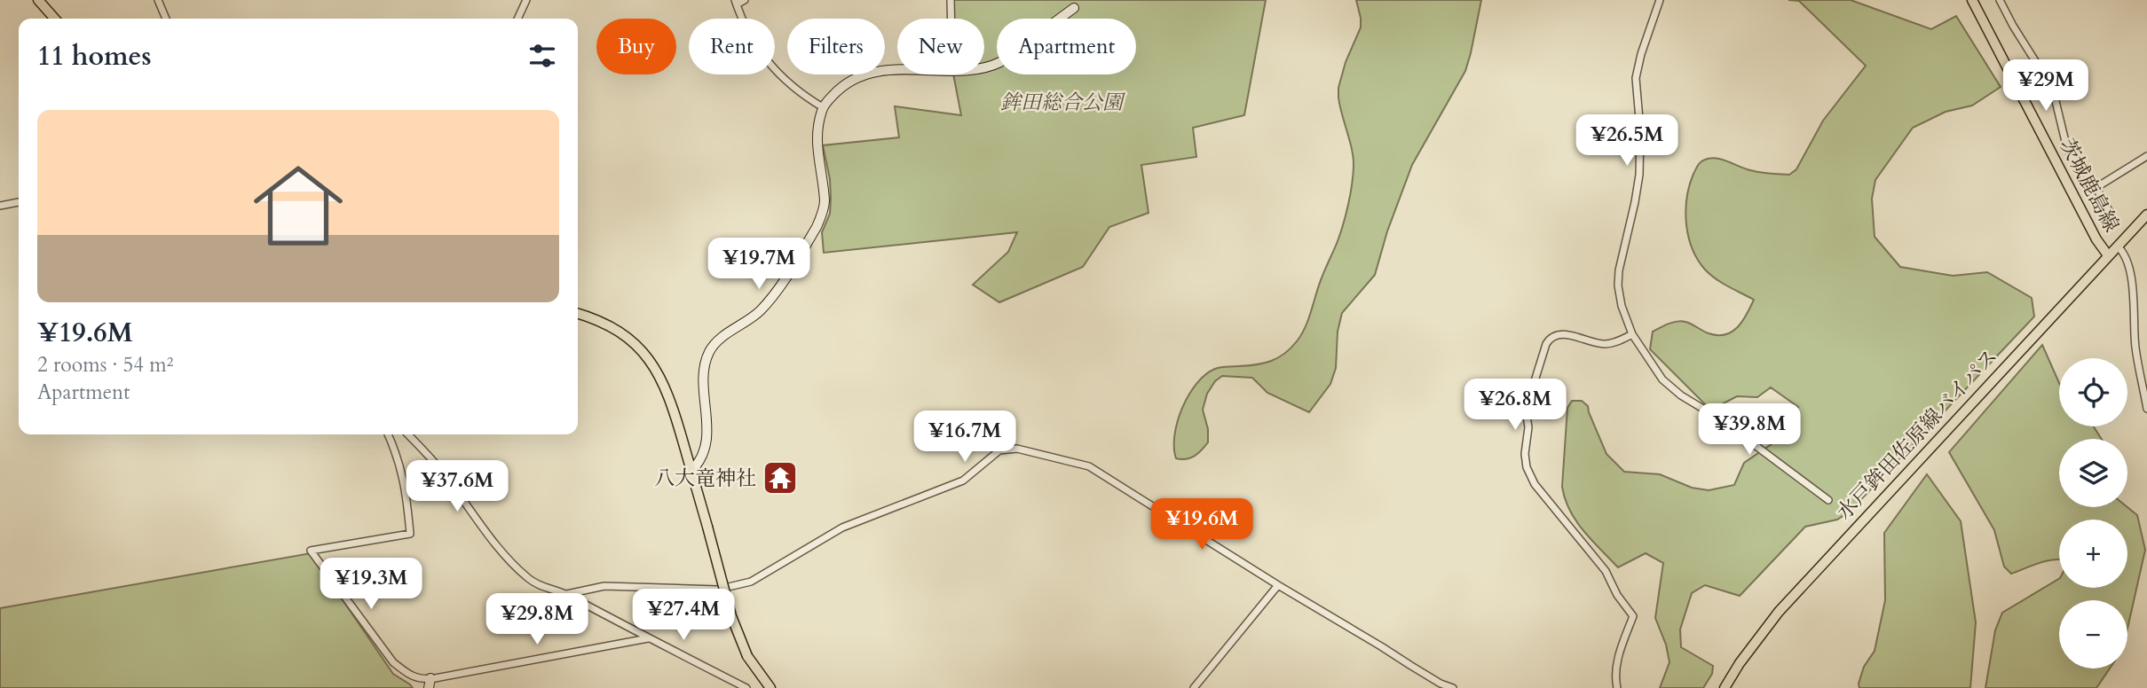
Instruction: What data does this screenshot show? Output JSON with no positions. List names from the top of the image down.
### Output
{
  "streets": {
    "main road": ["茨城鹿島線", "水戸鉾田佐原線バイパス"]
  },
  "crossings": [
    ["茨城鹿島線", "水戸鉾田佐原線バイパス"]
  ],
  "parks": ["鉾田総合公園"],
  "places": {
    "temple": ["八大竜神社"]
  },
  "page": {
    "chip": [
      "Buy",
      "Rent",
      "Filters",
      "New",
      "Apartment"
    ],
    "heading": "11 homes",
    "price": [
      "¥29M",
      "¥26.5M",
      "¥19.7M",
      "¥26.8M",
      "¥39.8M",
      "¥16.7M",
      "¥37.6M",
      "¥19.6M",
      "¥19.3M",
      "¥27.4M",
      "¥29.8M"
    ],
    "list": [
      {
        "name": "¥19.6M",
        "note": "2 rooms · 54 m² · Apartment"
      }
    ],
    "map_buttons": ["+", "−"]
  }
}
